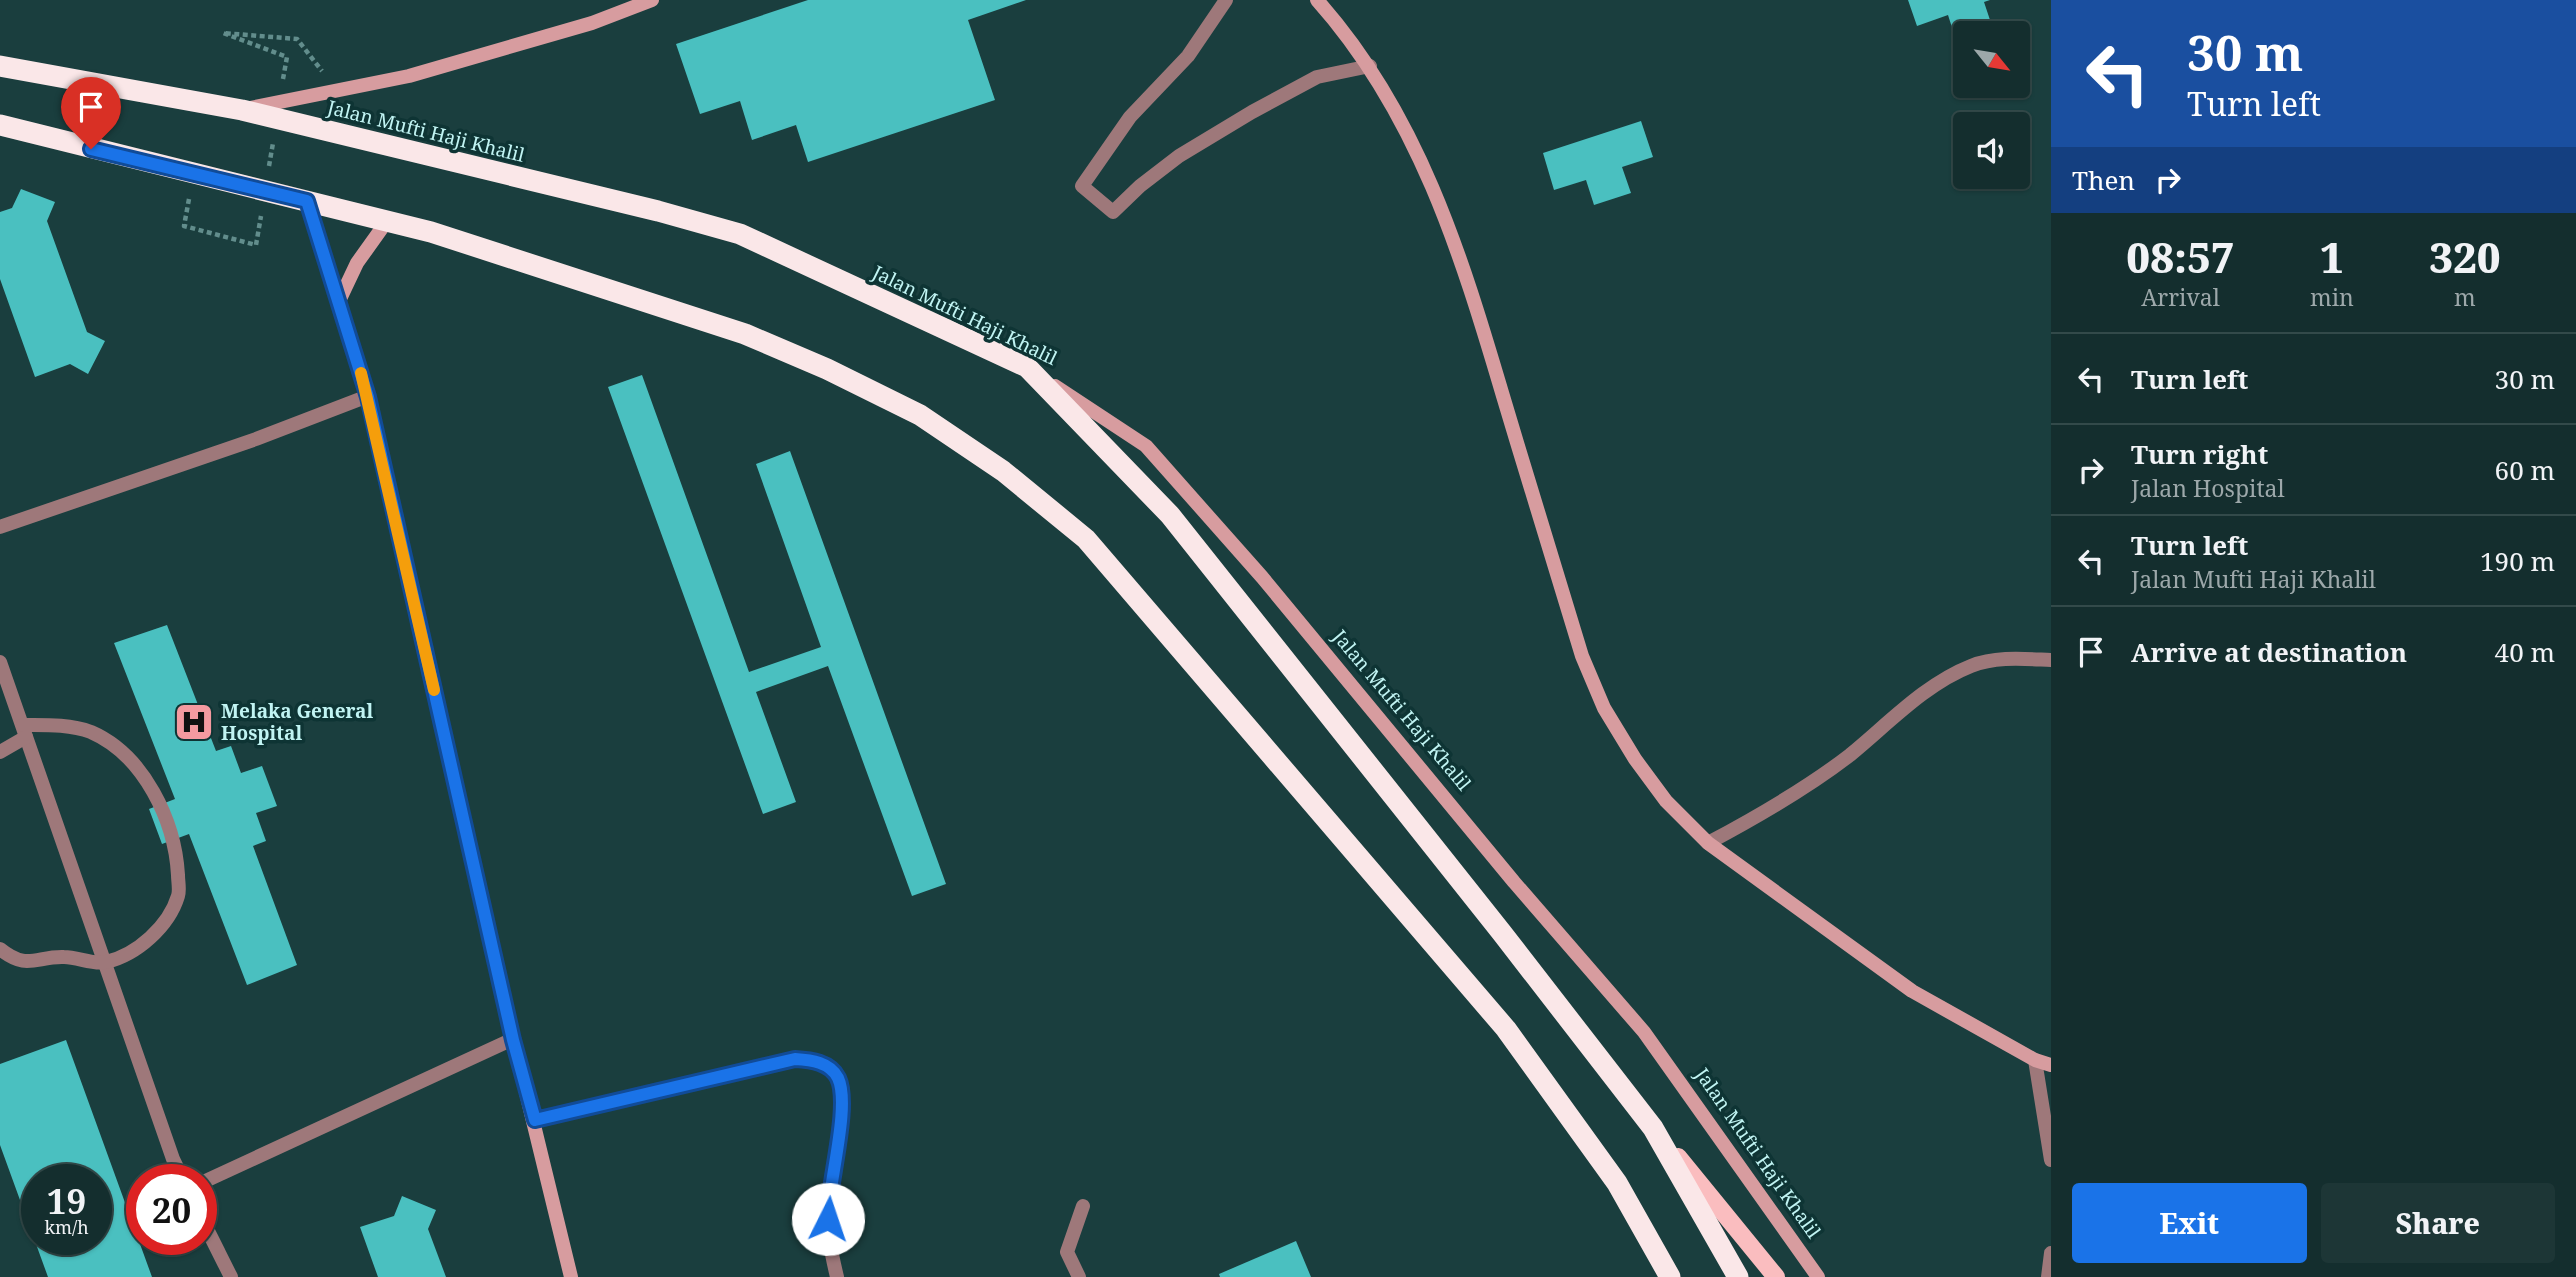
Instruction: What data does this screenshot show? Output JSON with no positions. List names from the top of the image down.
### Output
{
  "streets": {
    "highway": ["Jalan Mufti Haji Khalil"]
  },
  "places": {
    "hospital": ["Melaka General Hospital"]
  },
  "north": "bottom right",
  "page": {
    "turn": ["30 m", "Turn left"],
    "then": "Then",
    "eta": [
      "08:57",
      "Arrival",
      "1",
      "min",
      "320",
      "m"
    ],
    "list": [
      {
        "name": "Turn left",
        "value": "30 m"
      },
      {
        "name": "Turn right",
        "note": "Jalan Hospital",
        "value": "60 m"
      },
      {
        "name": "Turn left",
        "note": "Jalan Mufti Haji Khalil",
        "value": "190 m"
      },
      {
        "name": "Arrive at destination",
        "value": "40 m"
      }
    ],
    "speed": "19 km/h",
    "limit": "20",
    "buttons": ["Exit", "Share"]
  }
}
